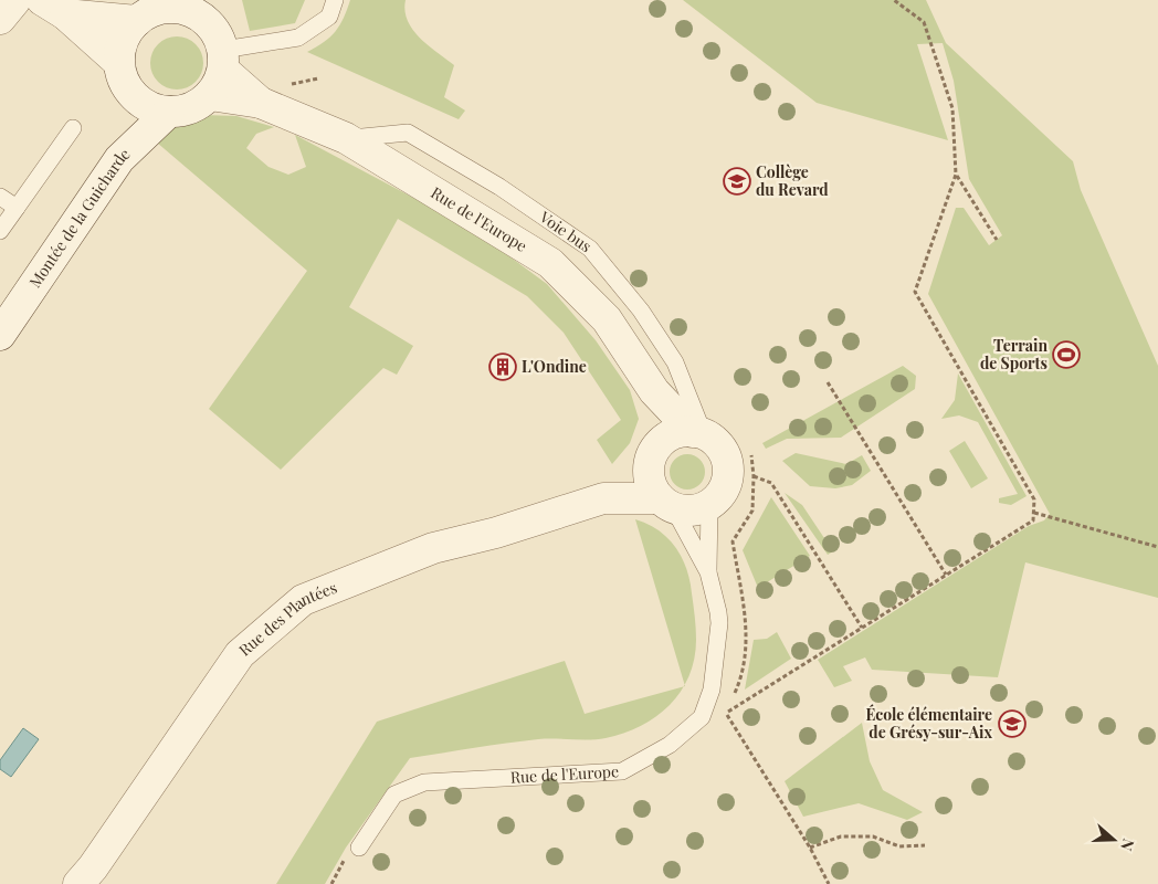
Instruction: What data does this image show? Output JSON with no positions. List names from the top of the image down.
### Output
{
  "streets": {
    "street": ["Montée de la Guicharde", "Rue de l'Europe", "Rue des Plantées"],
    "lane": ["Voie bus"]
  },
  "crossings": [
    ["Montée de la Guicharde", "Rue de l'Europe"],
    ["Rue de l'Europe", "Voie bus"],
    ["Rue de l'Europe", "Rue des Plantées"],
    ["Voie bus", "Rue des Plantées"]
  ],
  "places": {
    "school or university": ["Collège du Revard", "École élémentaire de Grésy-sur-Aix"],
    "sports": ["Terrain de Sports"],
    "building": ["L'Ondine"]
  },
  "north": "right"
}
